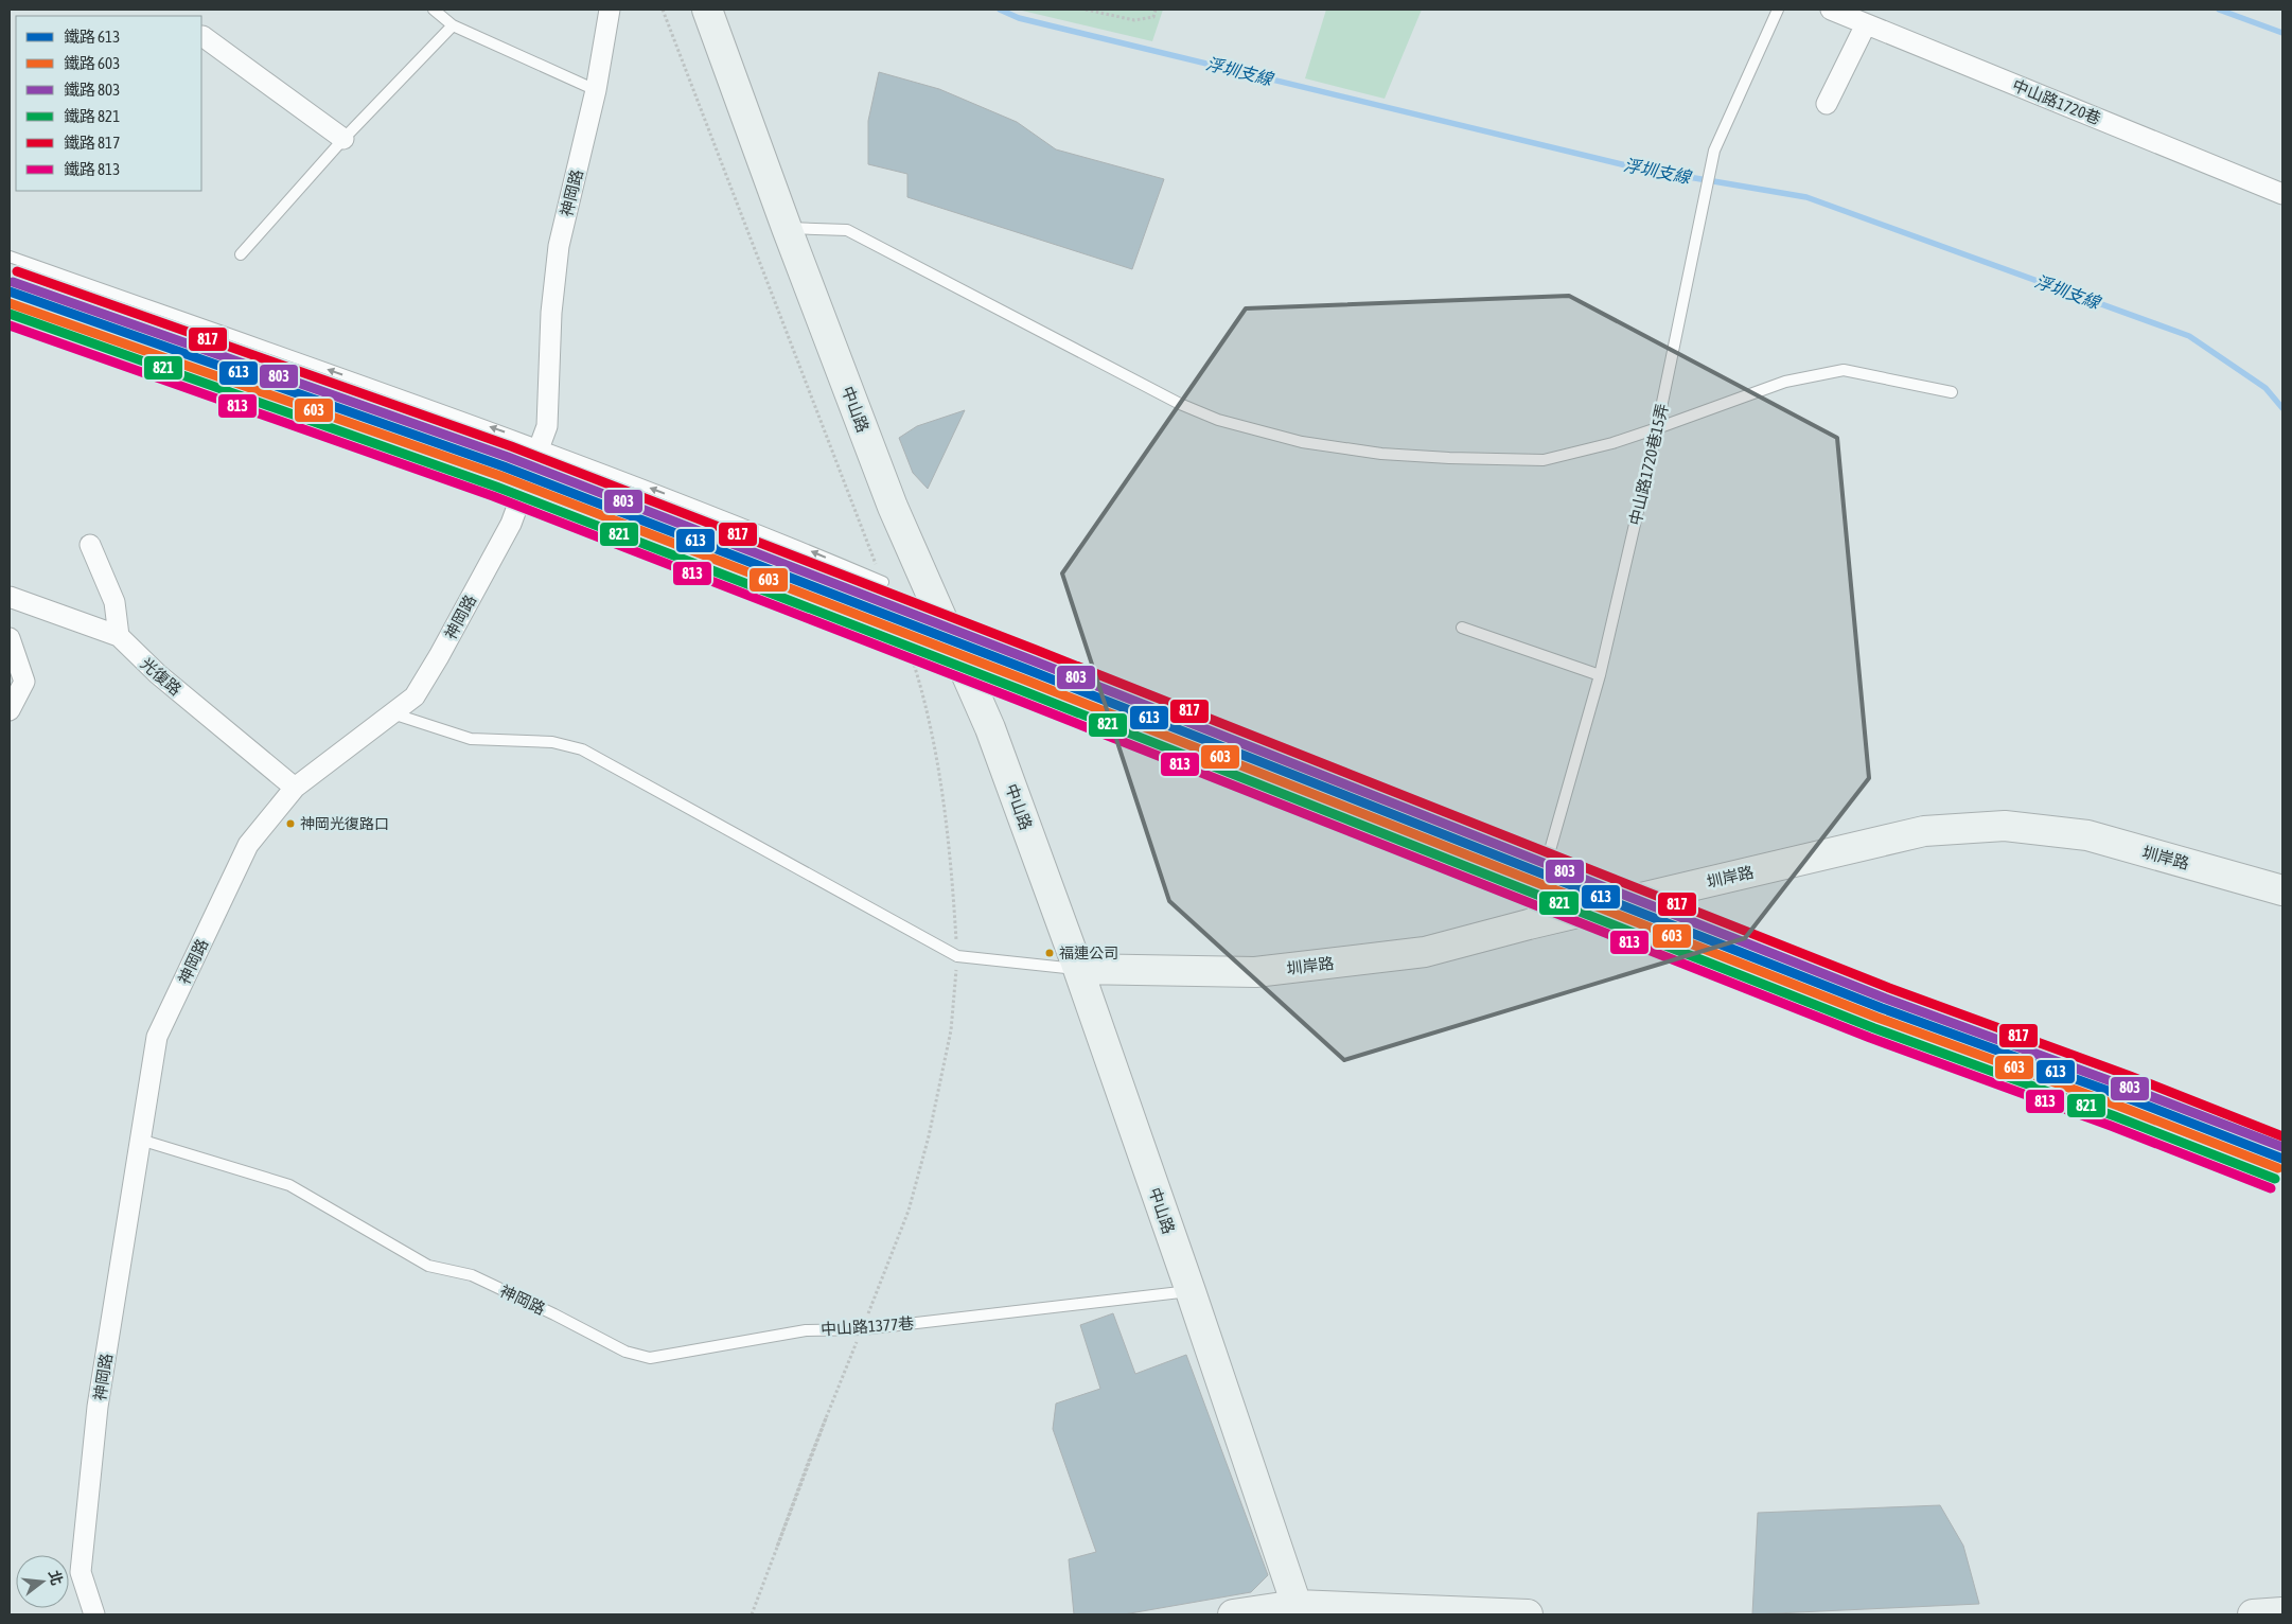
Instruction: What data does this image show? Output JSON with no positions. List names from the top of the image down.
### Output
{
  "streets": {
    "street": [
      "中山路1720巷",
      "神岡路",
      "中山路",
      "光復路",
      "圳岸路"
    ],
    "lane": ["中山路1720巷15弄", "中山路1377巷"]
  },
  "crossings": [
    ["神岡路", "光復路"],
    ["神岡路", "中山路1377巷"],
    ["中山路", "圳岸路"],
    ["中山路", "中山路1377巷"],
    ["中山路1720巷15弄", "圳岸路"]
  ],
  "water": ["浮圳支線"],
  "places": ["神岡光復路口", "福連公司"],
  "lines": [
    "rail line 817",
    "rail line 803",
    "rail line 613",
    "rail line 603",
    "rail line 821",
    "rail line 813"
  ],
  "legend": [
    "鐵路 613",
    "鐵路 603",
    "鐵路 803",
    "鐵路 821",
    "鐵路 817",
    "鐵路 813"
  ],
  "north": "right"
}
